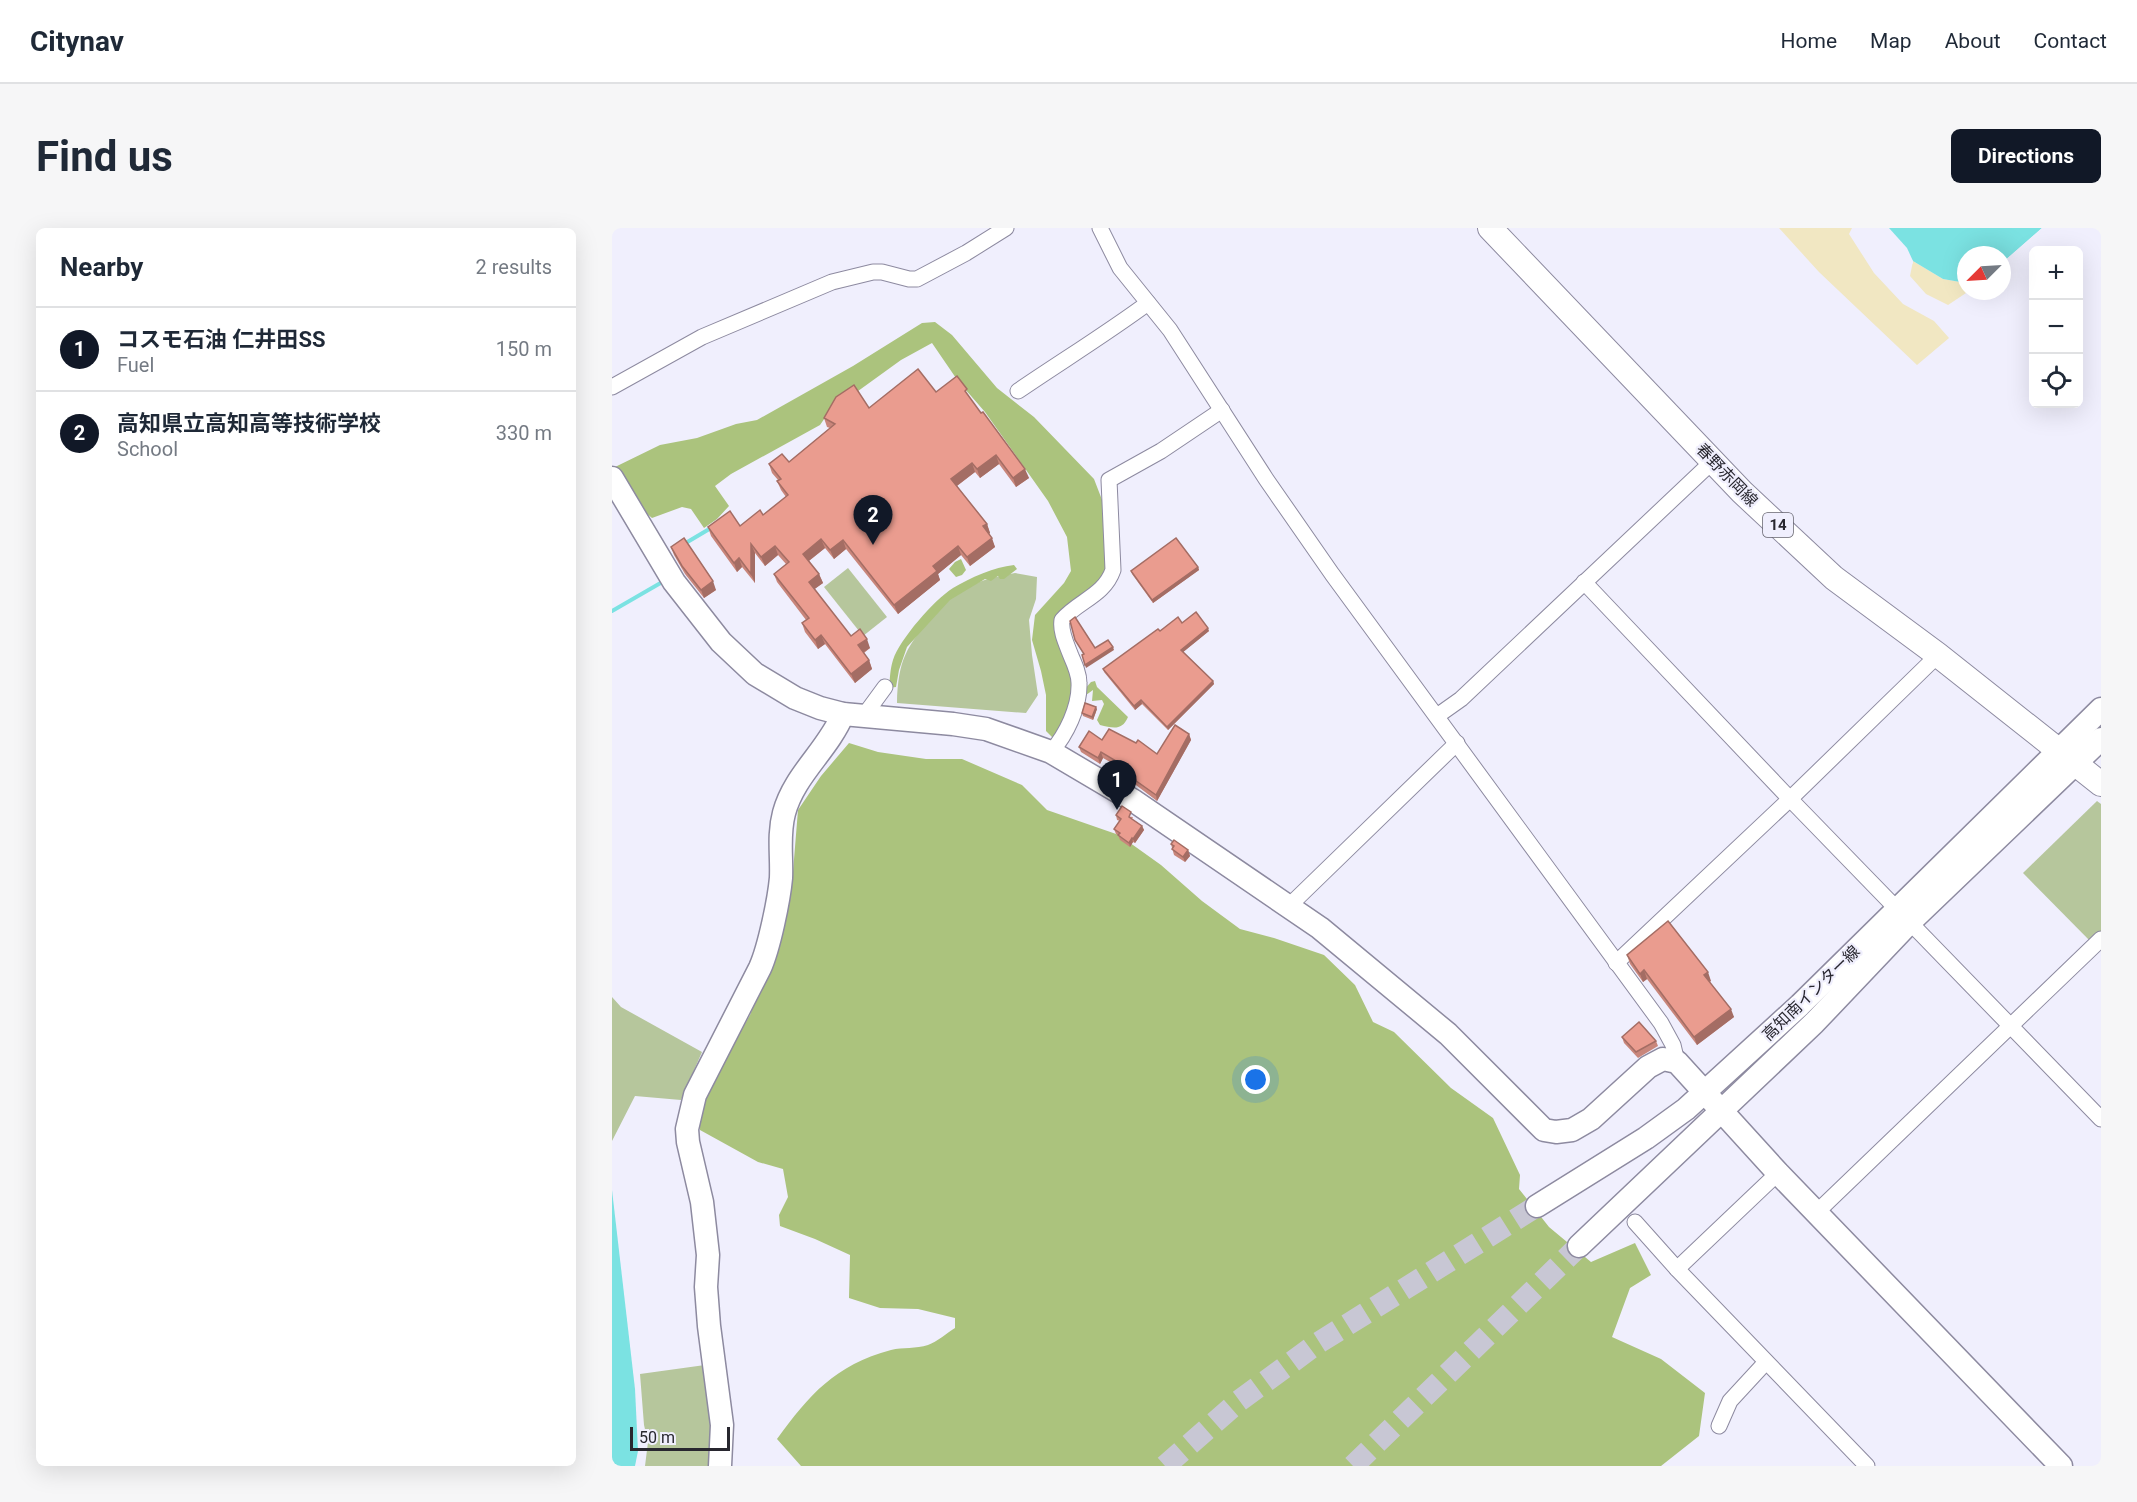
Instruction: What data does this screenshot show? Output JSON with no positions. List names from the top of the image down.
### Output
{
  "streets": {
    "main road": ["春野赤岡線", "14"],
    "street": ["高知南インター線"]
  },
  "crossings": [
    ["春野赤岡線", "高知南インター線"]
  ],
  "scale_bar": "50 m",
  "north": "bottom left",
  "page": {
    "header": "Citynav",
    "nav": [
      "Home",
      "Map",
      "About",
      "Contact"
    ],
    "buttons": "Directions",
    "title": "Find us",
    "heading": ["Nearby", "2 results"],
    "map_buttons": ["+", "−"],
    "list": [
      {
        "mark": "1",
        "name": "コスモ石油 仁井田SS",
        "note": "Fuel",
        "value": "150 m"
      },
      {
        "mark": "2",
        "name": "高知県立高知高等技術学校",
        "note": "School",
        "value": "330 m"
      }
    ],
    "pins": ["2", "1"],
    "scale": "50 m"
  }
}
